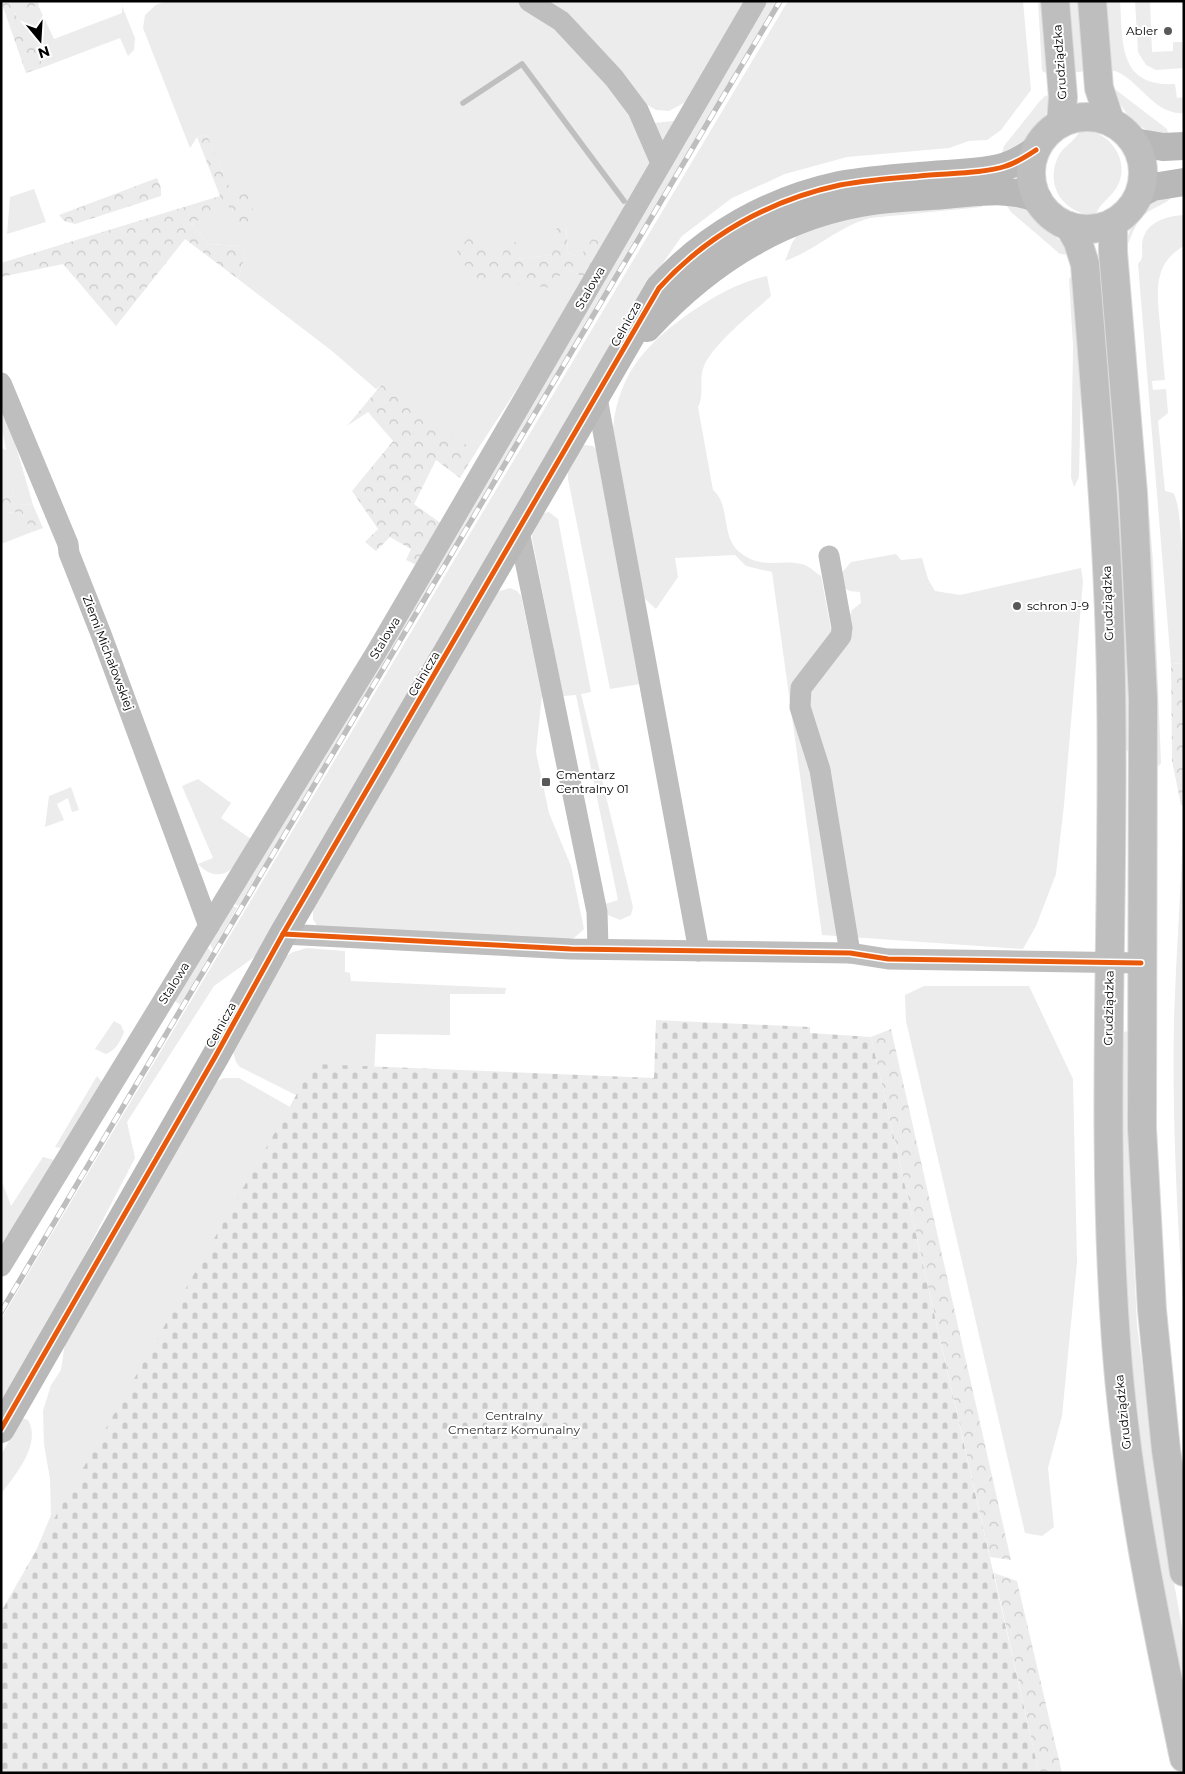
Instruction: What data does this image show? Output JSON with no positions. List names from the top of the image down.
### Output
{
  "streets": {
    "main road": ["Grudziądzka"],
    "street": ["Stalowa", "Celnicza", "Ziemi Michałowskiej"]
  },
  "crossings": [
    ["Grudziądzka", "Celnicza"],
    ["Stalowa", "Ziemi Michałowskiej"]
  ],
  "parks": ["Centralny Cmentarz Komunalny"],
  "places": {
    "other": ["Abler", "schron J-9"],
    "transit": ["Cmentarz Centralny 01"]
  },
  "north": "bottom"
}
